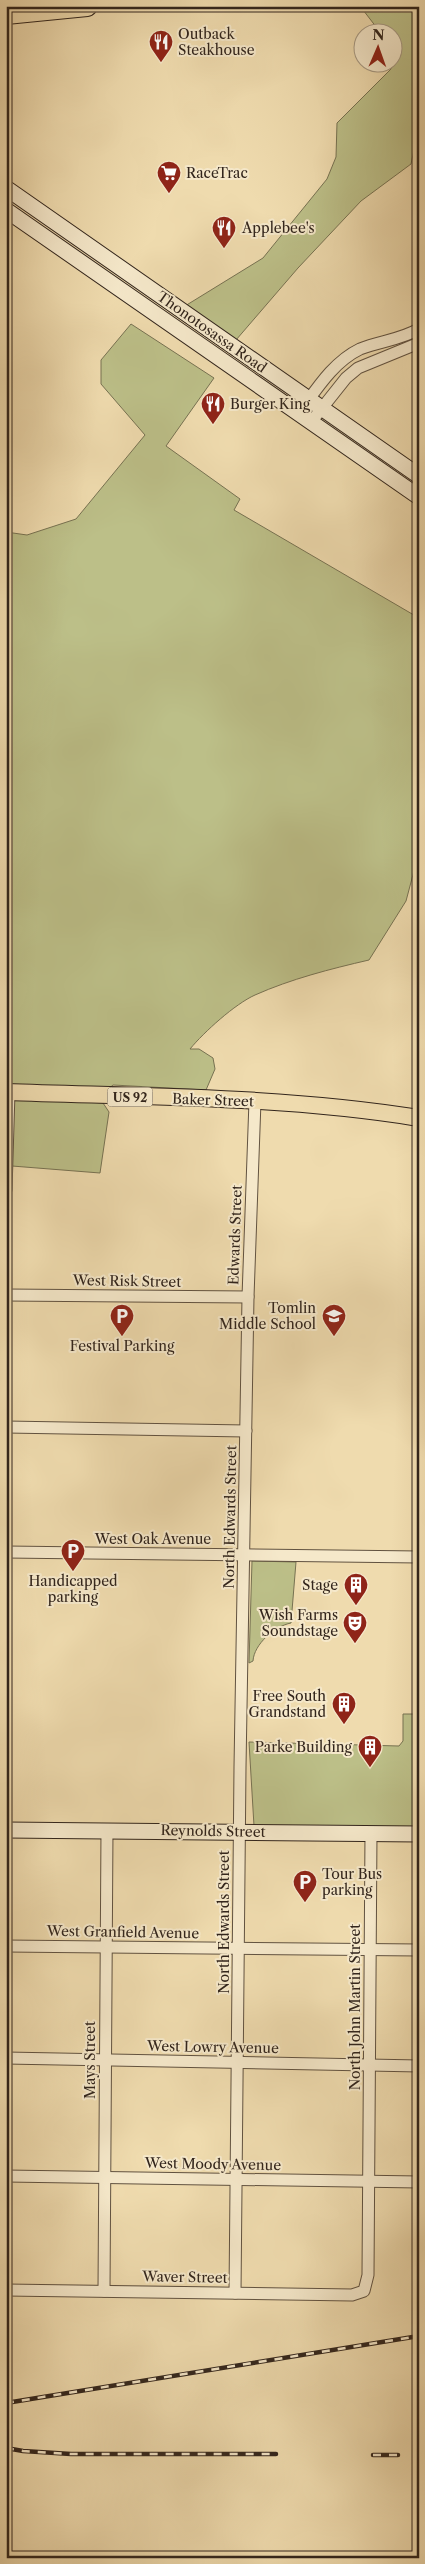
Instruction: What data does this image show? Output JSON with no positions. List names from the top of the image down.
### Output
{
  "streets": {
    "main road": [
      "Thonotosassa Road",
      "US 92",
      "Baker Street",
      "Reynolds Street"
    ],
    "street": [
      "Edwards Street",
      "West Risk Street",
      "North Edwards Street",
      "West Oak Avenue",
      "West Granfield Avenue",
      "North John Martin Street",
      "West Lowry Avenue",
      "Mays Street",
      "West Moody Avenue",
      "Waver Street"
    ]
  },
  "crossings": [
    ["Baker Street", "Edwards Street"],
    ["Edwards Street", "West Risk Street"],
    ["Edwards Street", "North Edwards Street"],
    ["North Edwards Street", "West Oak Avenue"],
    ["North Edwards Street", "Reynolds Street"],
    ["North Edwards Street", "West Granfield Avenue"],
    ["North Edwards Street", "West Lowry Avenue"],
    ["North Edwards Street", "West Moody Avenue"],
    ["North Edwards Street", "Waver Street"],
    ["Reynolds Street", "North John Martin Street"],
    ["Reynolds Street", "Mays Street"],
    ["West Granfield Avenue", "North John Martin Street"],
    ["West Granfield Avenue", "Mays Street"],
    ["North John Martin Street", "West Lowry Avenue"],
    ["North John Martin Street", "West Moody Avenue"],
    ["North John Martin Street", "Waver Street"],
    ["West Lowry Avenue", "Mays Street"],
    ["Mays Street", "West Moody Avenue"],
    ["Mays Street", "Waver Street"]
  ],
  "places": {
    "restaurant": ["Outback Steakhouse", "Applebee's", "Burger King"],
    "supermarket": ["RaceTrac"],
    "parking": ["Festival Parking", "Handicapped parking", "Tour Bus parking"],
    "school or university": ["Tomlin Middle School"],
    "building": ["Stage", "Free South Grandstand", "Parke Building"],
    "theatre": ["Wish Farms Soundstage"]
  },
  "north": "top"
}
